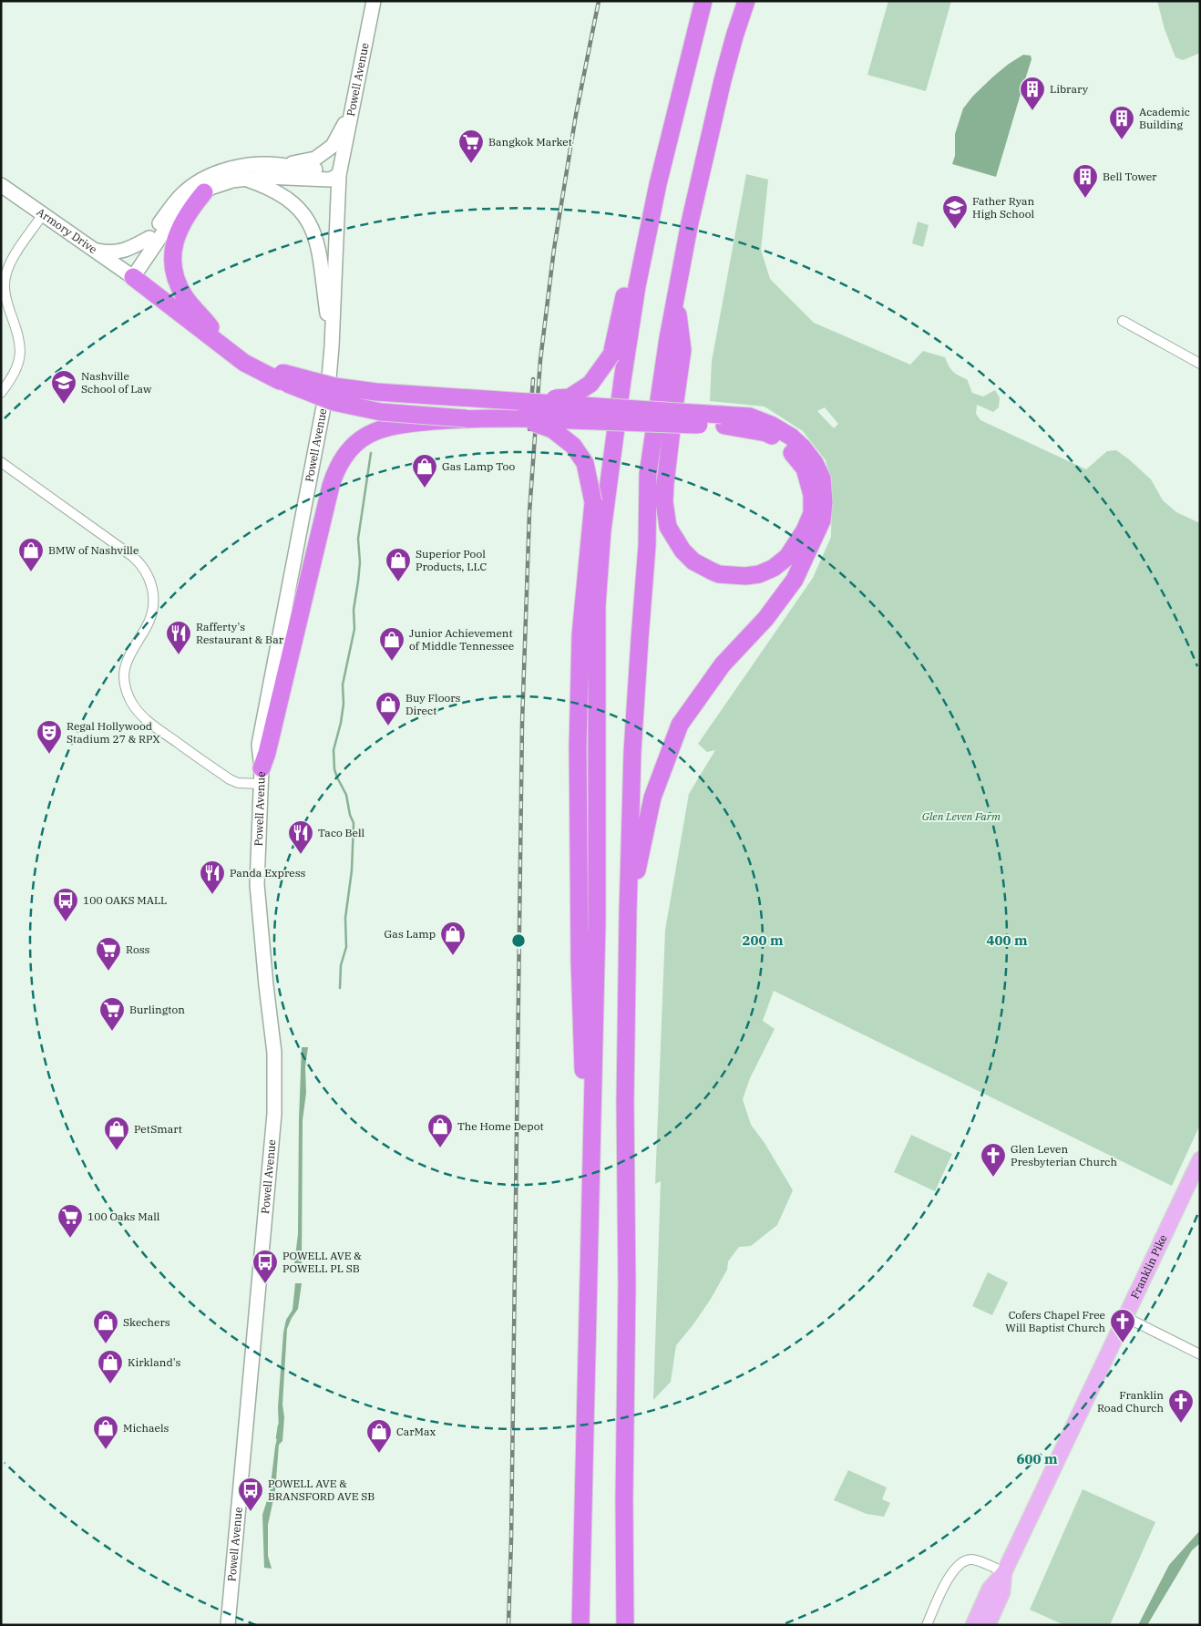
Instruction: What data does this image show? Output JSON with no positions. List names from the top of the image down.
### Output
{
  "streets": {
    "main road": ["Powell Avenue", "Armory Drive", "Franklin Pike"]
  },
  "parks": ["Glen Leven Farm"],
  "places": {
    "building": ["Library", "Academic Building", "Bell Tower"],
    "supermarket": [
      "Bangkok Market",
      "Ross",
      "Burlington",
      "100 Oaks Mall"
    ],
    "school or university": ["Father Ryan High School", "Nashville School of Law"],
    "shop": [
      "Gas Lamp Too",
      "BMW of Nashville",
      "Superior Pool Products, LLC",
      "Junior Achievement of Middle Tennessee",
      "Buy Floors Direct",
      "Gas Lamp",
      "The Home Depot",
      "PetSmart",
      "Skechers",
      "Kirkland's",
      "Michaels",
      "CarMax"
    ],
    "restaurant": ["Rafferty's Restaurant & Bar", "Taco Bell", "Panda Express"],
    "theatre": ["Regal Hollywood Stadium 27 & RPX"],
    "bus stop": ["100 OAKS MALL", "POWELL AVE & POWELL PL SB", "POWELL AVE & BRANSFORD AVE SB"],
    "church": ["Glen Leven Presbyterian Church", "Cofers Chapel Free Will Baptist Church", "Franklin Road Church"]
  },
  "rings": ["200 m", "400 m", "600 m"]
}
